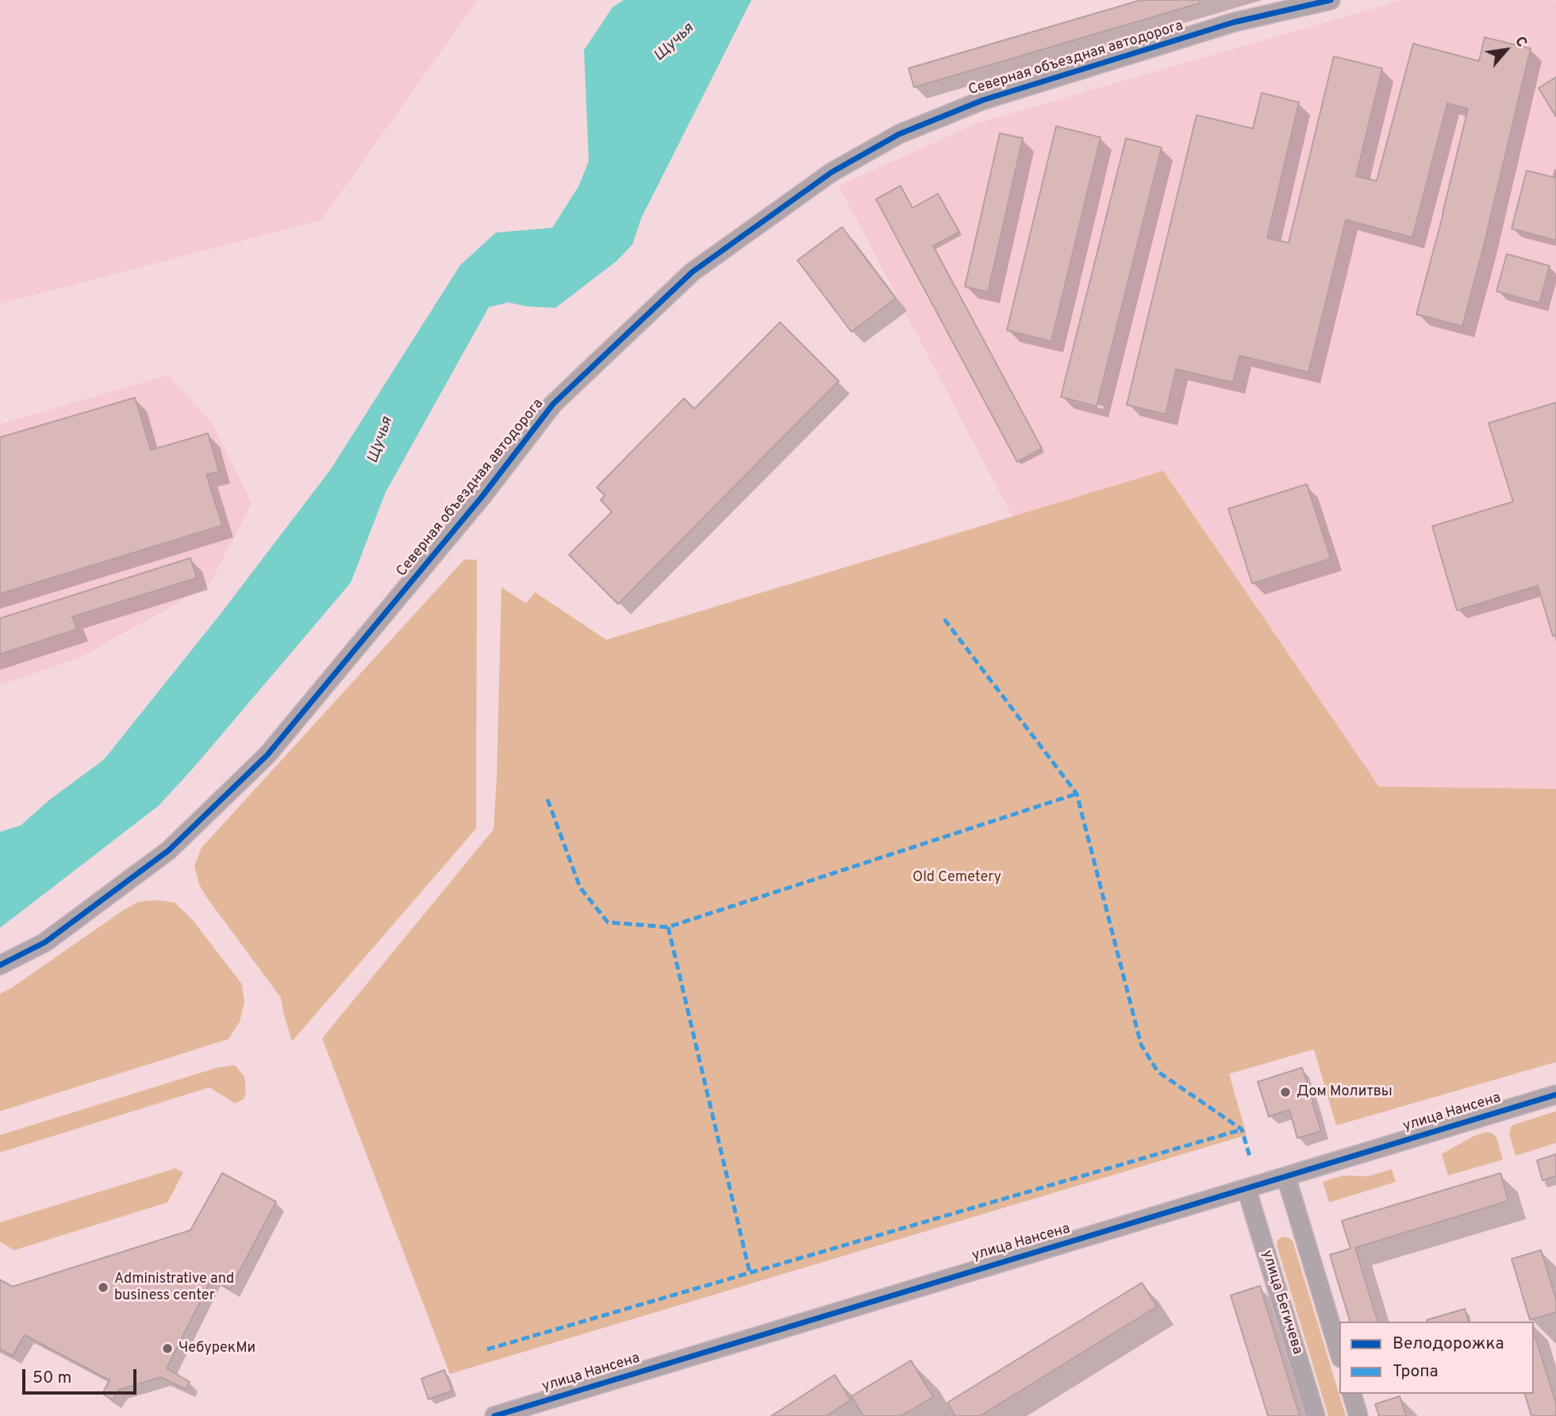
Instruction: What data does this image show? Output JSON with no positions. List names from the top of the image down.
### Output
{
  "streets": {
    "street": ["Северная объездная автодорога", "улица Нансена", "улица Бегичева"]
  },
  "crossings": [
    ["улица Нансена", "улица Бегичева"]
  ],
  "water": ["Щучья"],
  "parks": ["Old Cemetery"],
  "places": ["Дом Молитвы", "Administrative and business center", "ЧебурекМи"],
  "legend": ["Велодорожка", "Тропа"],
  "scale_bar": "50 m",
  "north": "top right"
}
